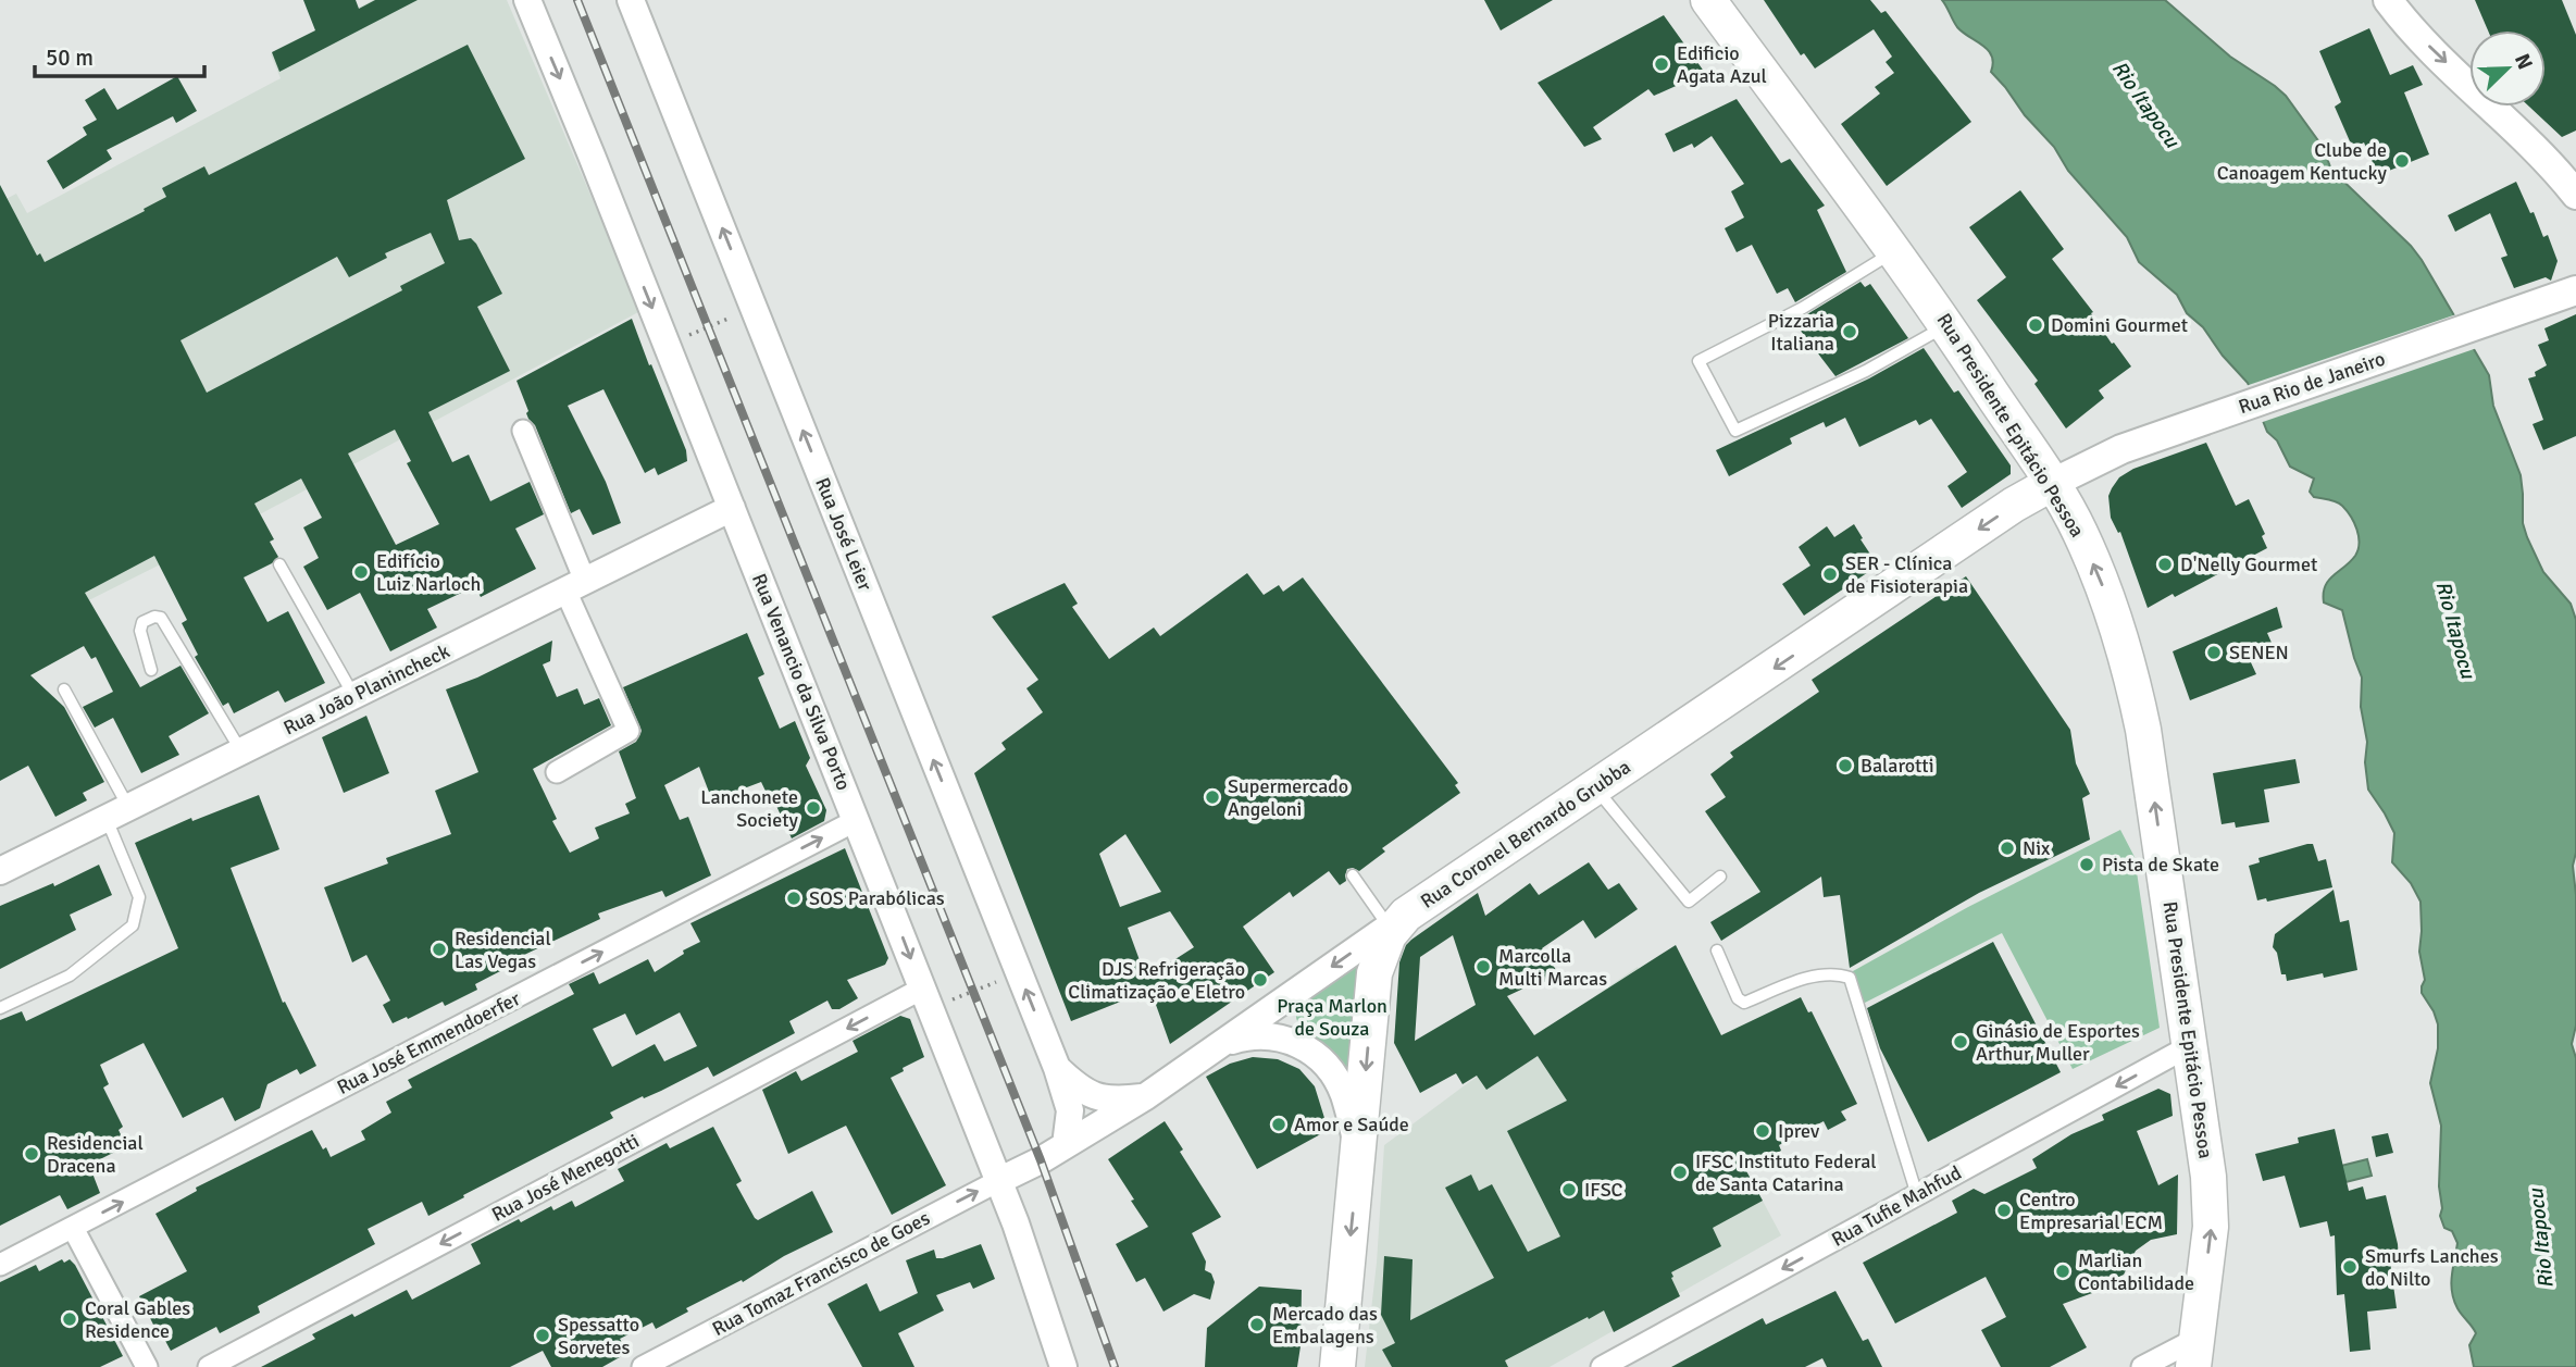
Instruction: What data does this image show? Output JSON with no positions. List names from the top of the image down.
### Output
{
  "streets": {
    "highway": ["Rua Presidente Epitácio Pessoa", "Rua Coronel Bernardo Grubba"],
    "main road": ["Rua Rio de Janeiro"],
    "street": [
      "Rua José Leier",
      "Rua Venancio da Silva Porto",
      "Rua João Planincheck",
      "Rua José Emmendoerfer",
      "Rua José Menegotti",
      "Rua Tufie Mahfud",
      "Rua Tomaz Francisco de Goes"
    ]
  },
  "crossings": [
    ["Rua Rio de Janeiro", "Rua Presidente Epitácio Pessoa"],
    ["Rua Rio de Janeiro", "Rua Coronel Bernardo Grubba"],
    ["Rua Presidente Epitácio Pessoa", "Rua Coronel Bernardo Grubba"],
    ["Rua Presidente Epitácio Pessoa", "Rua Tufie Mahfud"],
    ["Rua José Leier", "Rua Coronel Bernardo Grubba"],
    ["Rua Venancio da Silva Porto", "Rua João Planincheck"],
    ["Rua Venancio da Silva Porto", "Rua Coronel Bernardo Grubba"],
    ["Rua Venancio da Silva Porto", "Rua José Emmendoerfer"],
    ["Rua Venancio da Silva Porto", "Rua José Menegotti"],
    ["Rua Venancio da Silva Porto", "Rua Tomaz Francisco de Goes"],
    ["Rua Coronel Bernardo Grubba", "Rua Tomaz Francisco de Goes"]
  ],
  "one_way": [
    "Rua Presidente Epitácio Pessoa",
    "Rua José Leier",
    "Rua Venancio da Silva Porto",
    "Rua Coronel Bernardo Grubba",
    "Rua José Emmendoerfer",
    "Rua José Menegotti",
    "Rua Tufie Mahfud",
    "Rua Tomaz Francisco de Goes"
  ],
  "water": ["Rio Itapocu"],
  "parks": ["Praça Marlon de Souza"],
  "places": [
    "Edificio Agata Azul",
    "Clube de Canoagem Kentucky",
    "Domini Gourmet",
    "Pizzaria Italiana",
    "D'Nelly Gourmet",
    "Edifício Luiz Narloch",
    "SER - Clínica de Fisioterapia",
    "SENEN",
    "Balarotti",
    "Supermercado Angeloni",
    "Lanchonete Society",
    "Nix",
    "Pista de Skate",
    "SOS Parabólicas",
    "Residencial Las Vegas",
    "Marcolla Multi Marcas",
    "DJS Refrigeração Climatização e Eletro",
    "Ginásio de Esportes Arthur Muller",
    "Amor e Saúde",
    "Iprev",
    "Residencial Dracena",
    "IFSC Instituto Federal de Santa Catarina",
    "IFSC",
    "Centro Empresarial ECM",
    "Smurfs Lanches do Nilto",
    "Marlian Contabilidade",
    "Coral Gables Residence",
    "Mercado das Embalagens",
    "Spessatto Sorvetes"
  ],
  "scale_bar": "50 m",
  "north": "top right"
}
